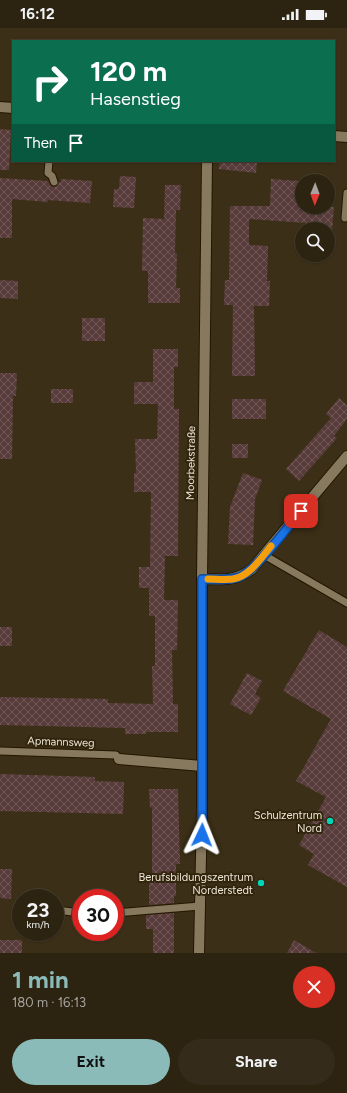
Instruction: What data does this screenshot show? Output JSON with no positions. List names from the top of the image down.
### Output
{
  "streets": {
    "street": ["Moorbekstraße"],
    "lane": ["Apmannsweg"]
  },
  "places": ["Schulzentrum Nord", "Berufsbildungszentrum Norderstedt"],
  "north": "bottom",
  "page": {
    "status": "16:12",
    "turn": ["120 m", "Hasenstieg"],
    "then": "Then",
    "speed": "23 km/h",
    "limit": "30",
    "heading": ["1 min", "180 m · 16:13"],
    "buttons": ["Exit", "Share"]
  }
}
